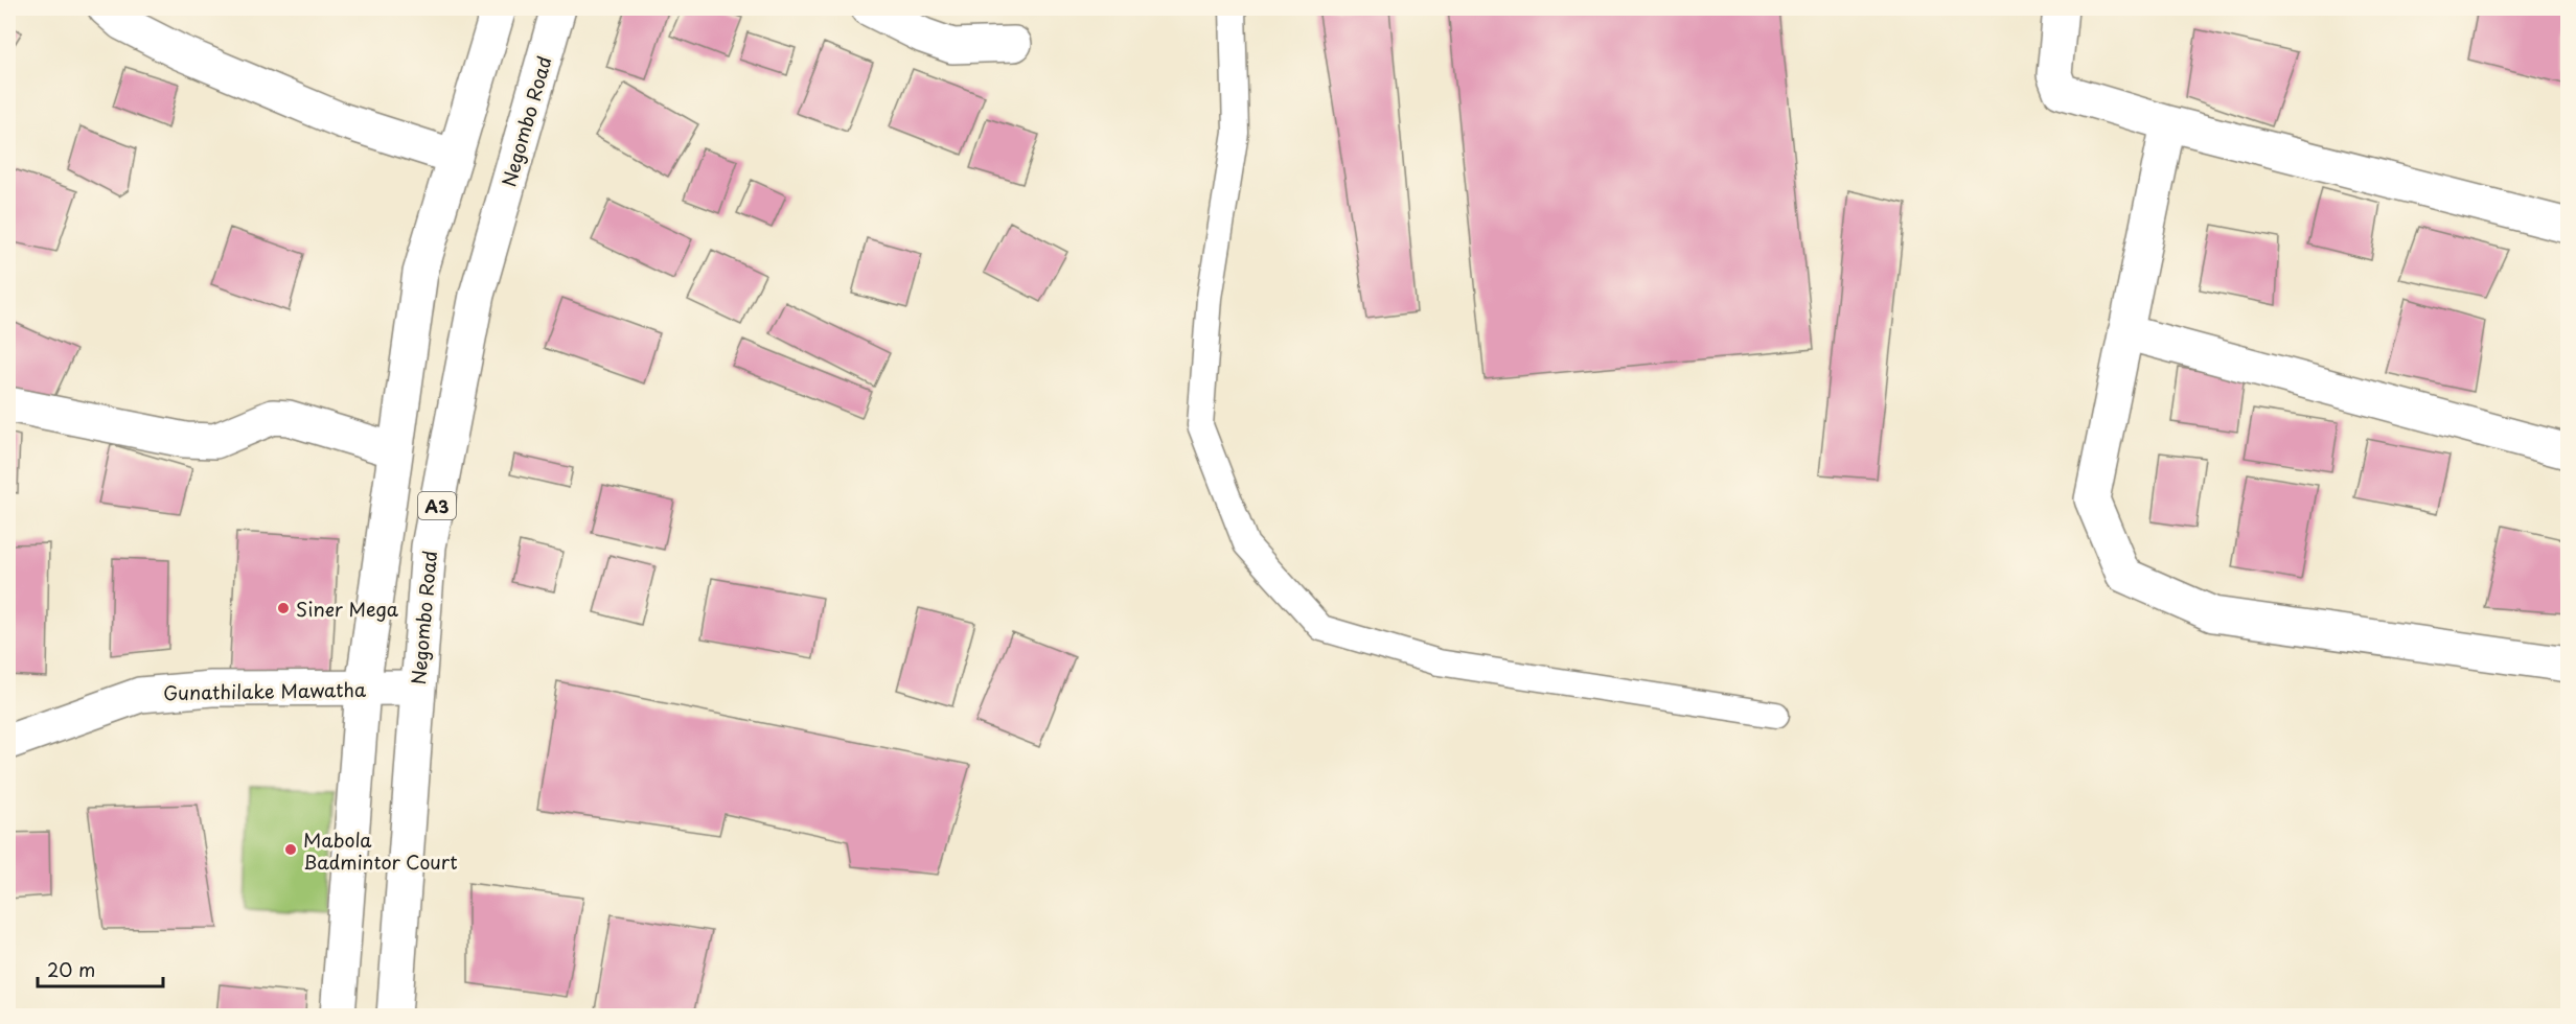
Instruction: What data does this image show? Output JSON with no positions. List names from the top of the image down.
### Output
{
  "streets": {
    "main road": ["Negombo Road", "A3", "Gunathilake Mawatha"]
  },
  "crossings": [
    ["Negombo Road", "Gunathilake Mawatha"],
    ["A3", "Gunathilake Mawatha"]
  ],
  "places": ["Siner Mega", "Mabola Badmintor Court"],
  "scale_bar": "20 m"
}
